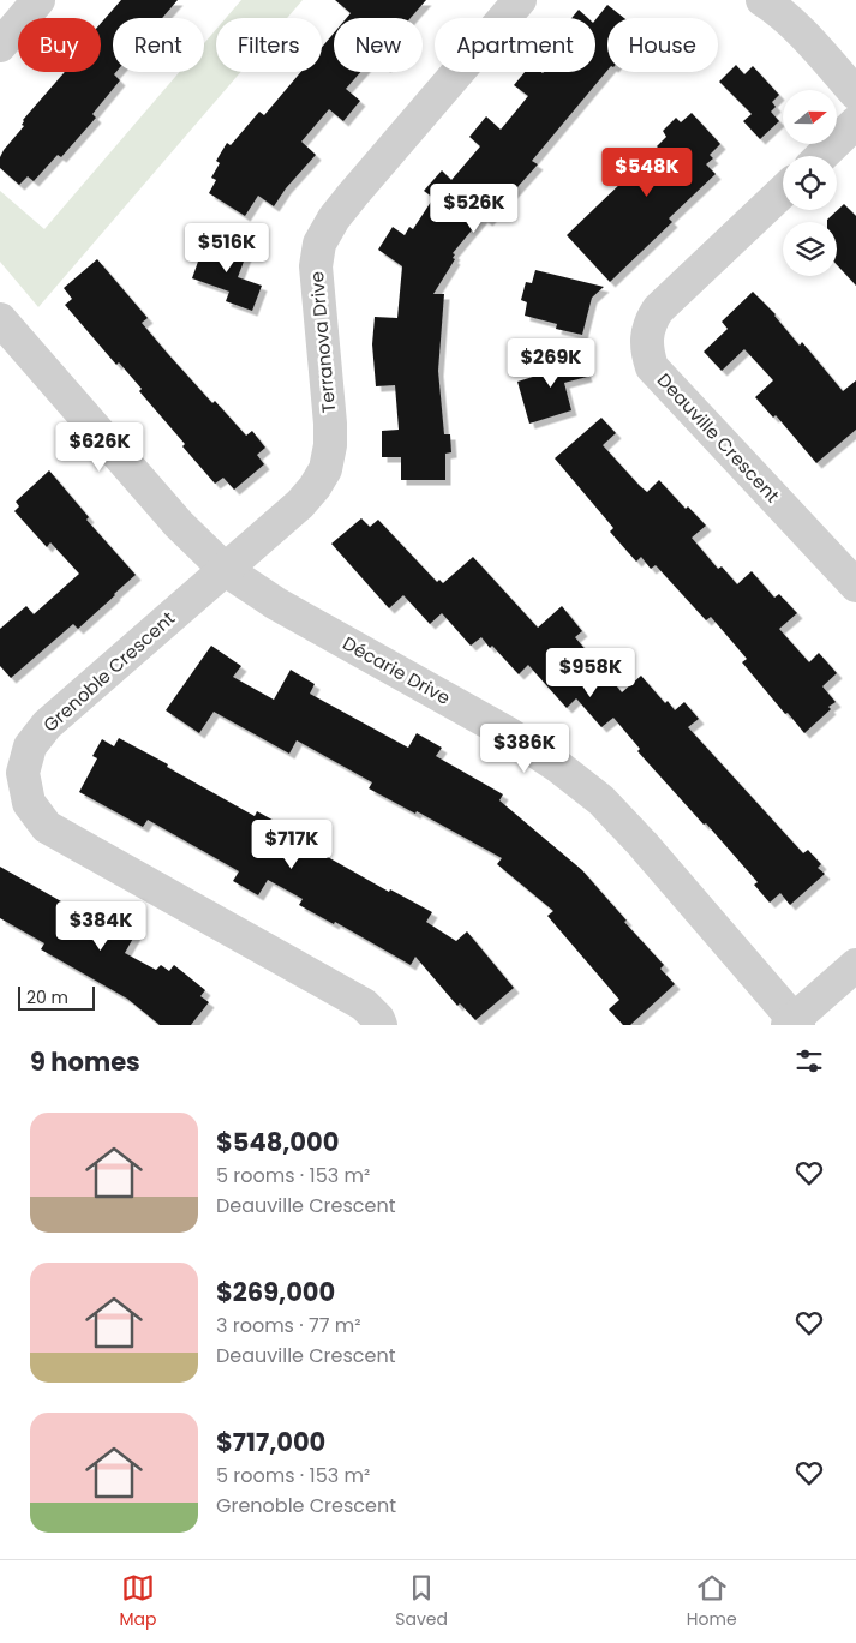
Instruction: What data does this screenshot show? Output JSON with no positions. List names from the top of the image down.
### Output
{
  "streets": {
    "street": [
      "Terranova Drive",
      "Deauville Crescent",
      "Décarie Drive",
      "Grenoble Crescent"
    ]
  },
  "crossings": [
    ["Terranova Drive", "Décarie Drive"],
    ["Terranova Drive", "Grenoble Crescent"],
    ["Décarie Drive", "Grenoble Crescent"]
  ],
  "scale_bar": "20 m",
  "north": "right",
  "page": {
    "chip": [
      "Buy",
      "Rent",
      "Filters",
      "New",
      "Apartment",
      "House"
    ],
    "price": [
      "$548K",
      "$526K",
      "$516K",
      "$269K",
      "$626K",
      "$958K",
      "$386K",
      "$717K",
      "$384K"
    ],
    "scale": "20 m",
    "heading": "9 homes",
    "list": [
      {
        "name": "$548,000",
        "note": "5 rooms · 153 m² · Deauville Crescent"
      },
      {
        "name": "$269,000",
        "note": "3 rooms · 77 m² · Deauville Crescent"
      },
      {
        "name": "$717,000",
        "note": "5 rooms · 153 m² · Grenoble Crescent"
      }
    ],
    "tabs": ["Map", "Saved", "Home"]
  }
}
